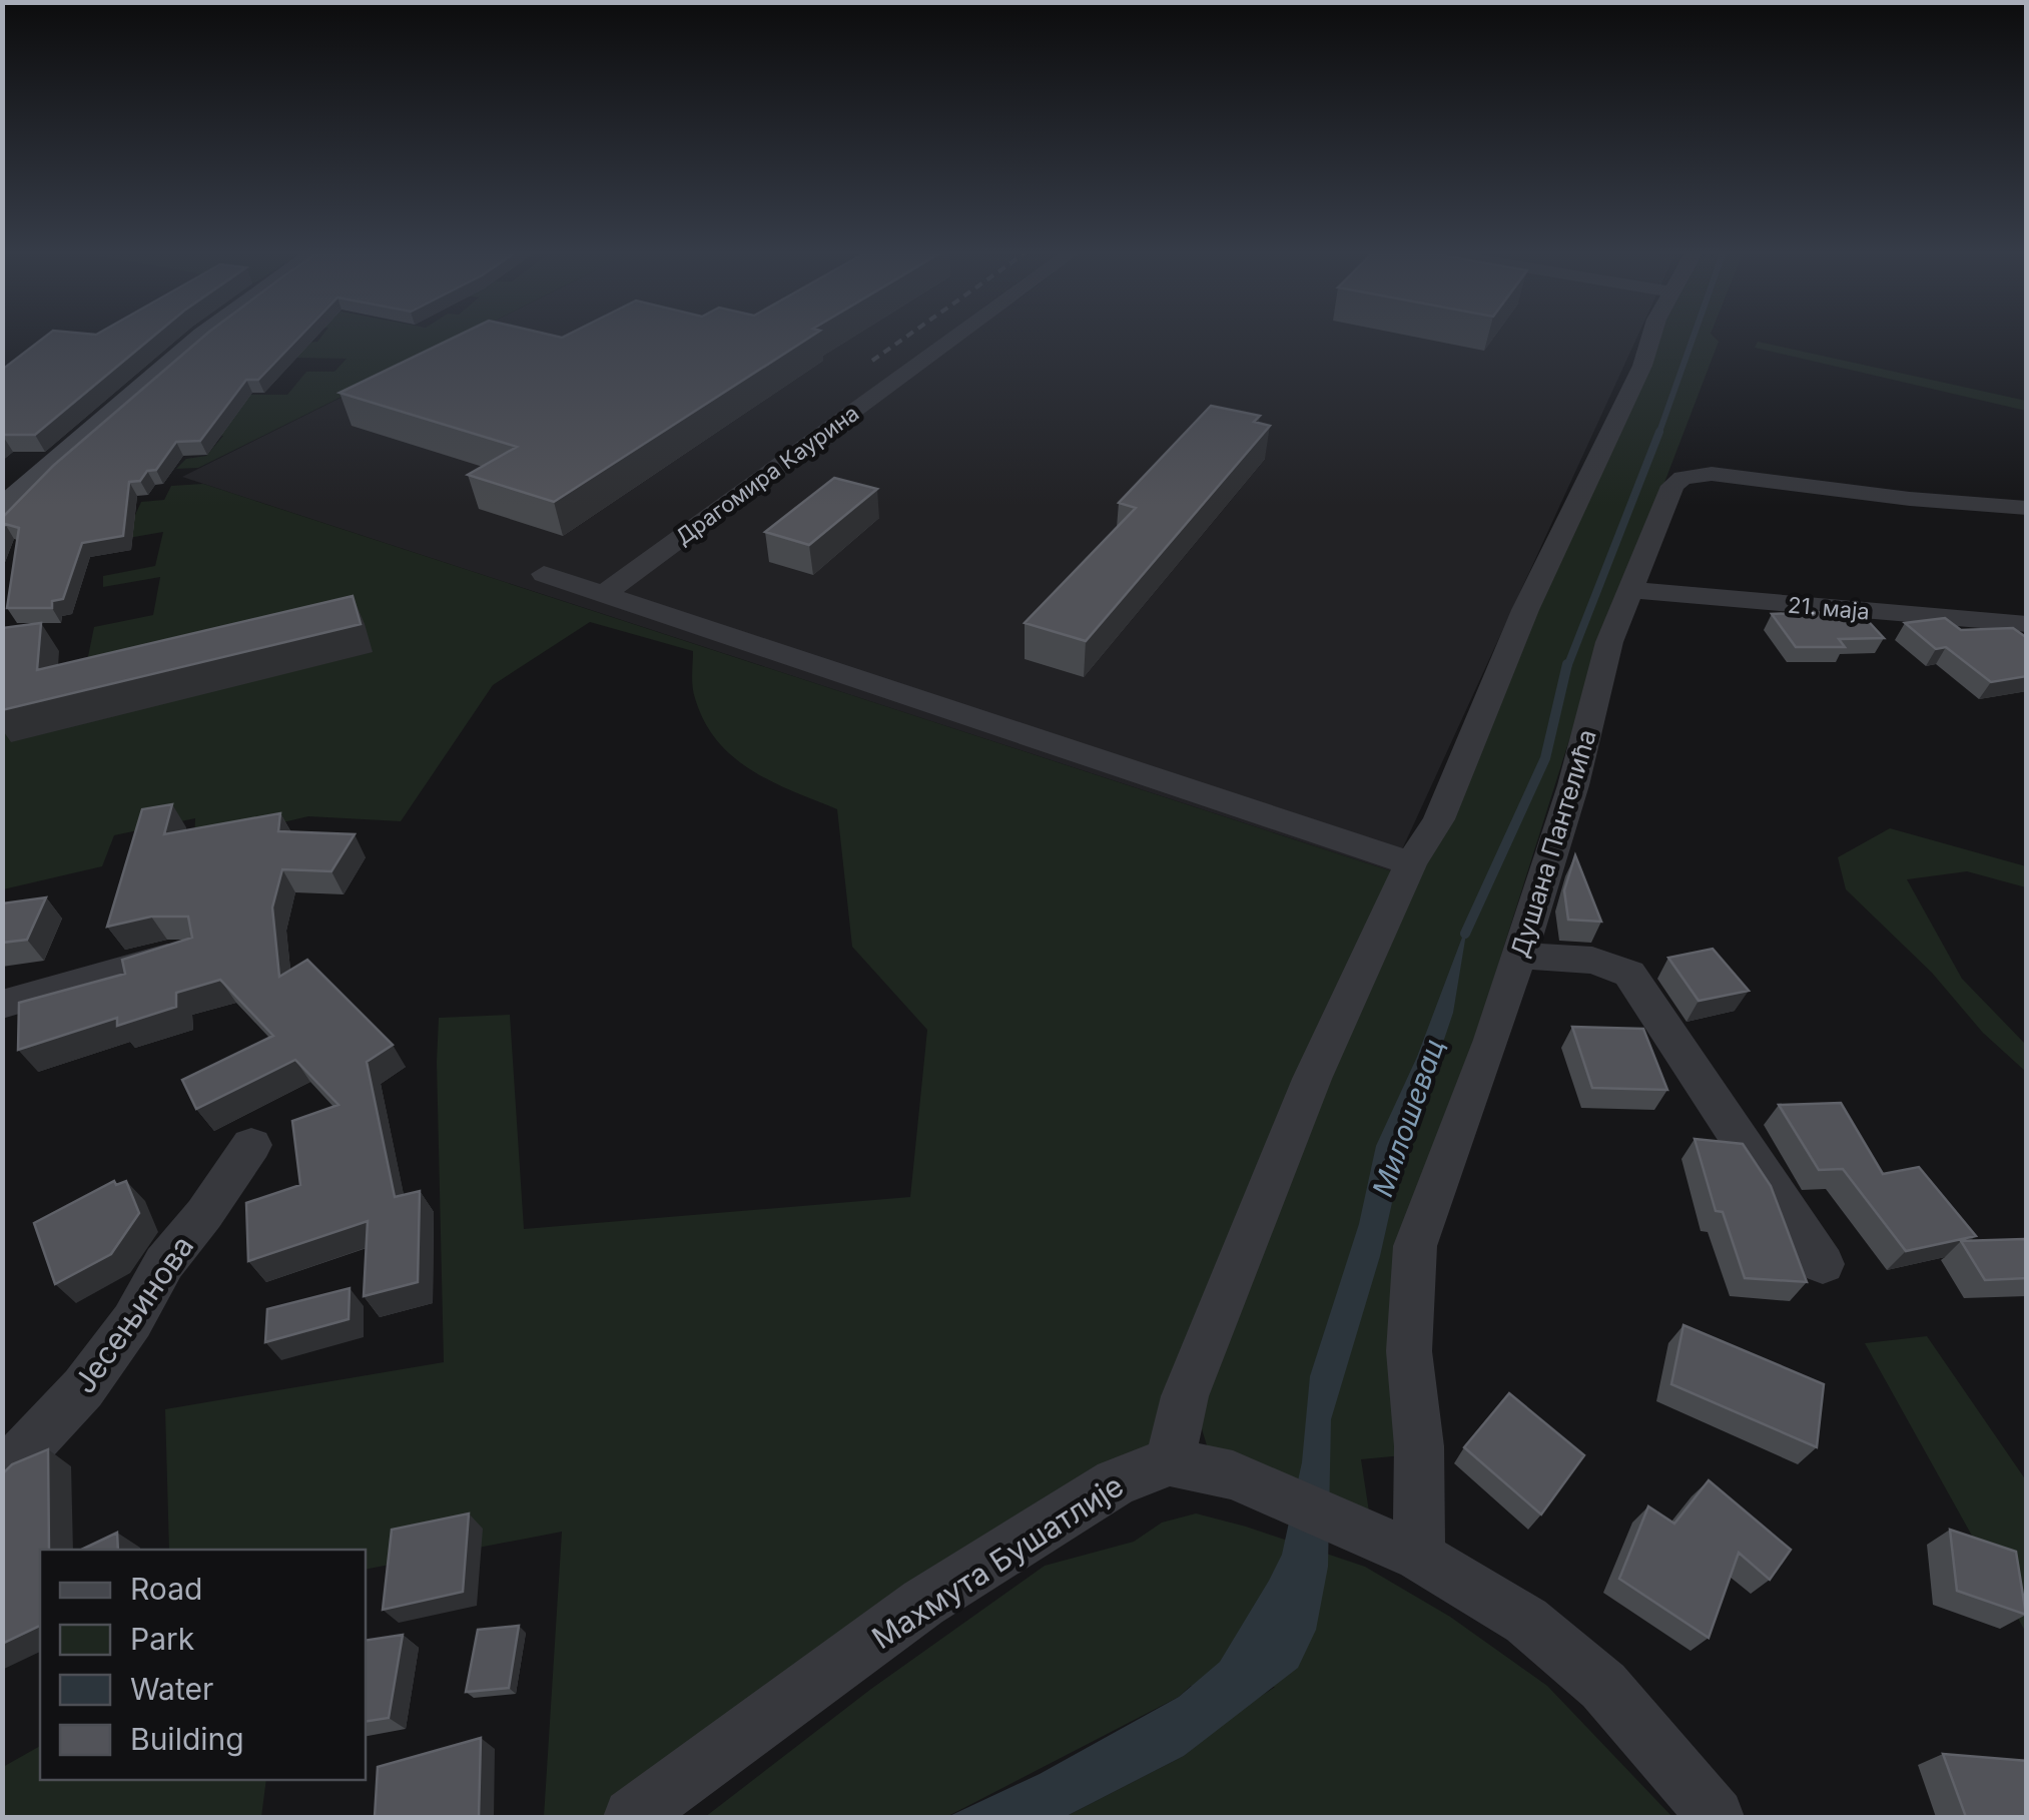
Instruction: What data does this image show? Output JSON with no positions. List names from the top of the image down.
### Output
{
  "streets": {
    "street": [
      "Драгомира Каурина",
      "21. маја",
      "Душана Пантелића",
      "Јесењинова",
      "Махмута Бушатлије"
    ]
  },
  "crossings": [
    ["21. маја", "Душана Пантелића"]
  ],
  "water": ["Милошевац"],
  "legend": [
    "Road",
    "Park",
    "Water",
    "Building"
  ]
}
